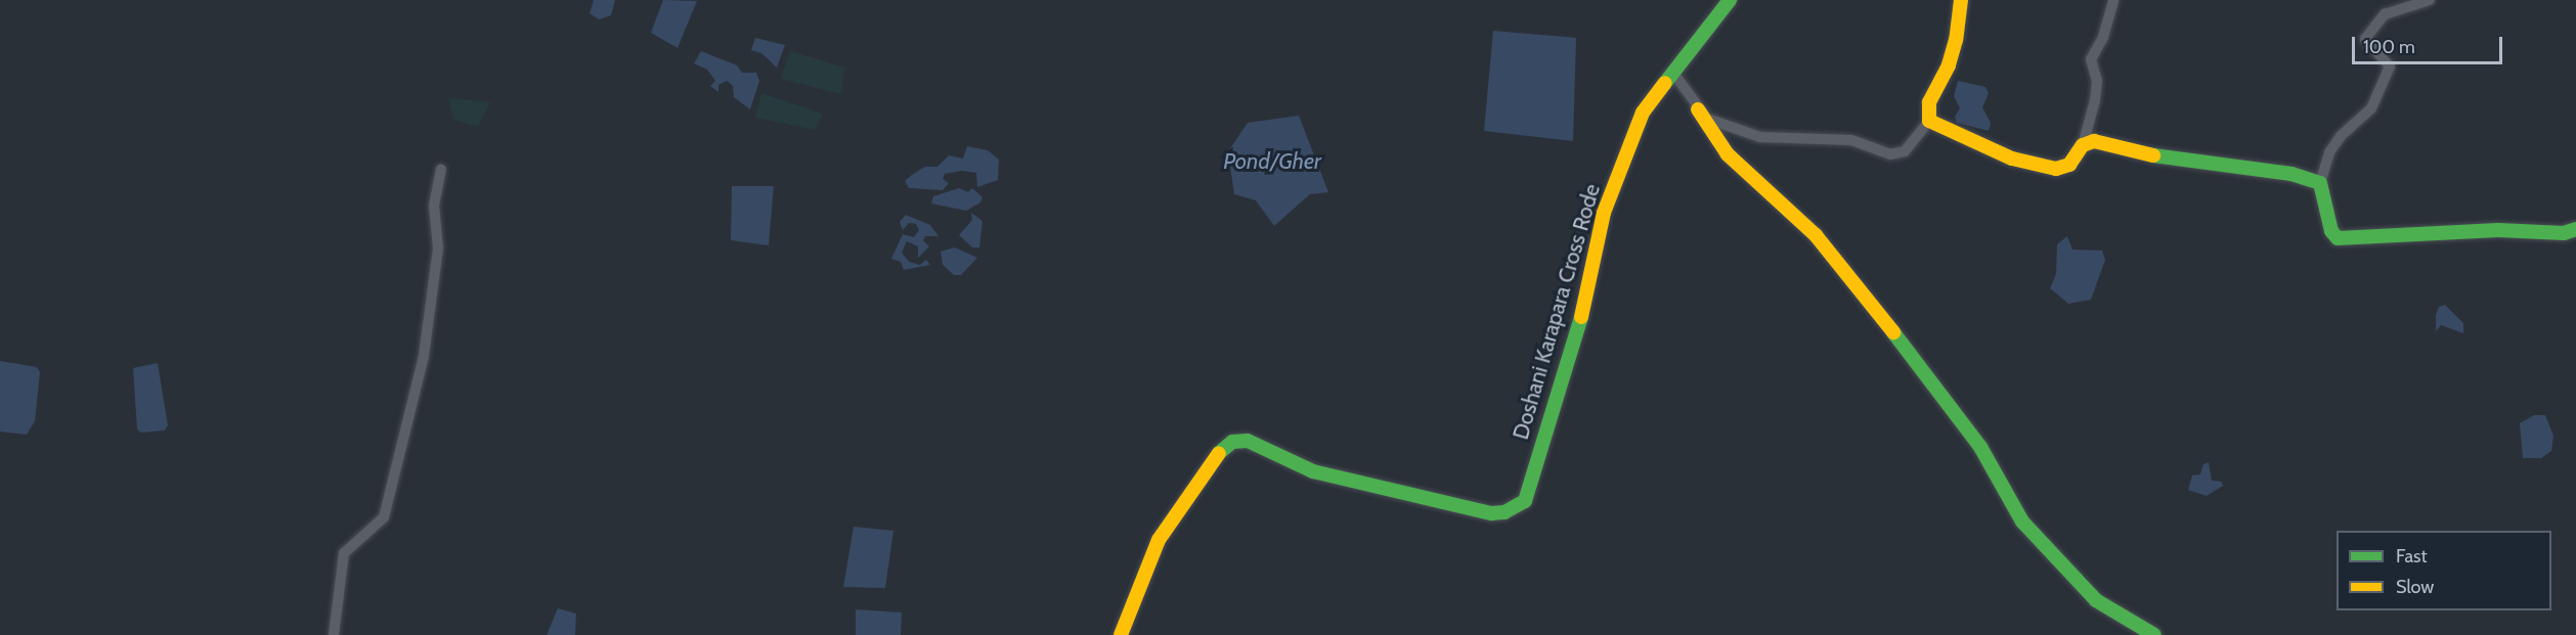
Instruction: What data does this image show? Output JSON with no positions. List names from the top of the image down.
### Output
{
  "streets": {
    "street": ["Doshani Karapara Cross Rode"]
  },
  "water": ["Pond/Gher"],
  "legend": ["Fast", "Slow"],
  "scale_bar": "100 m"
}
